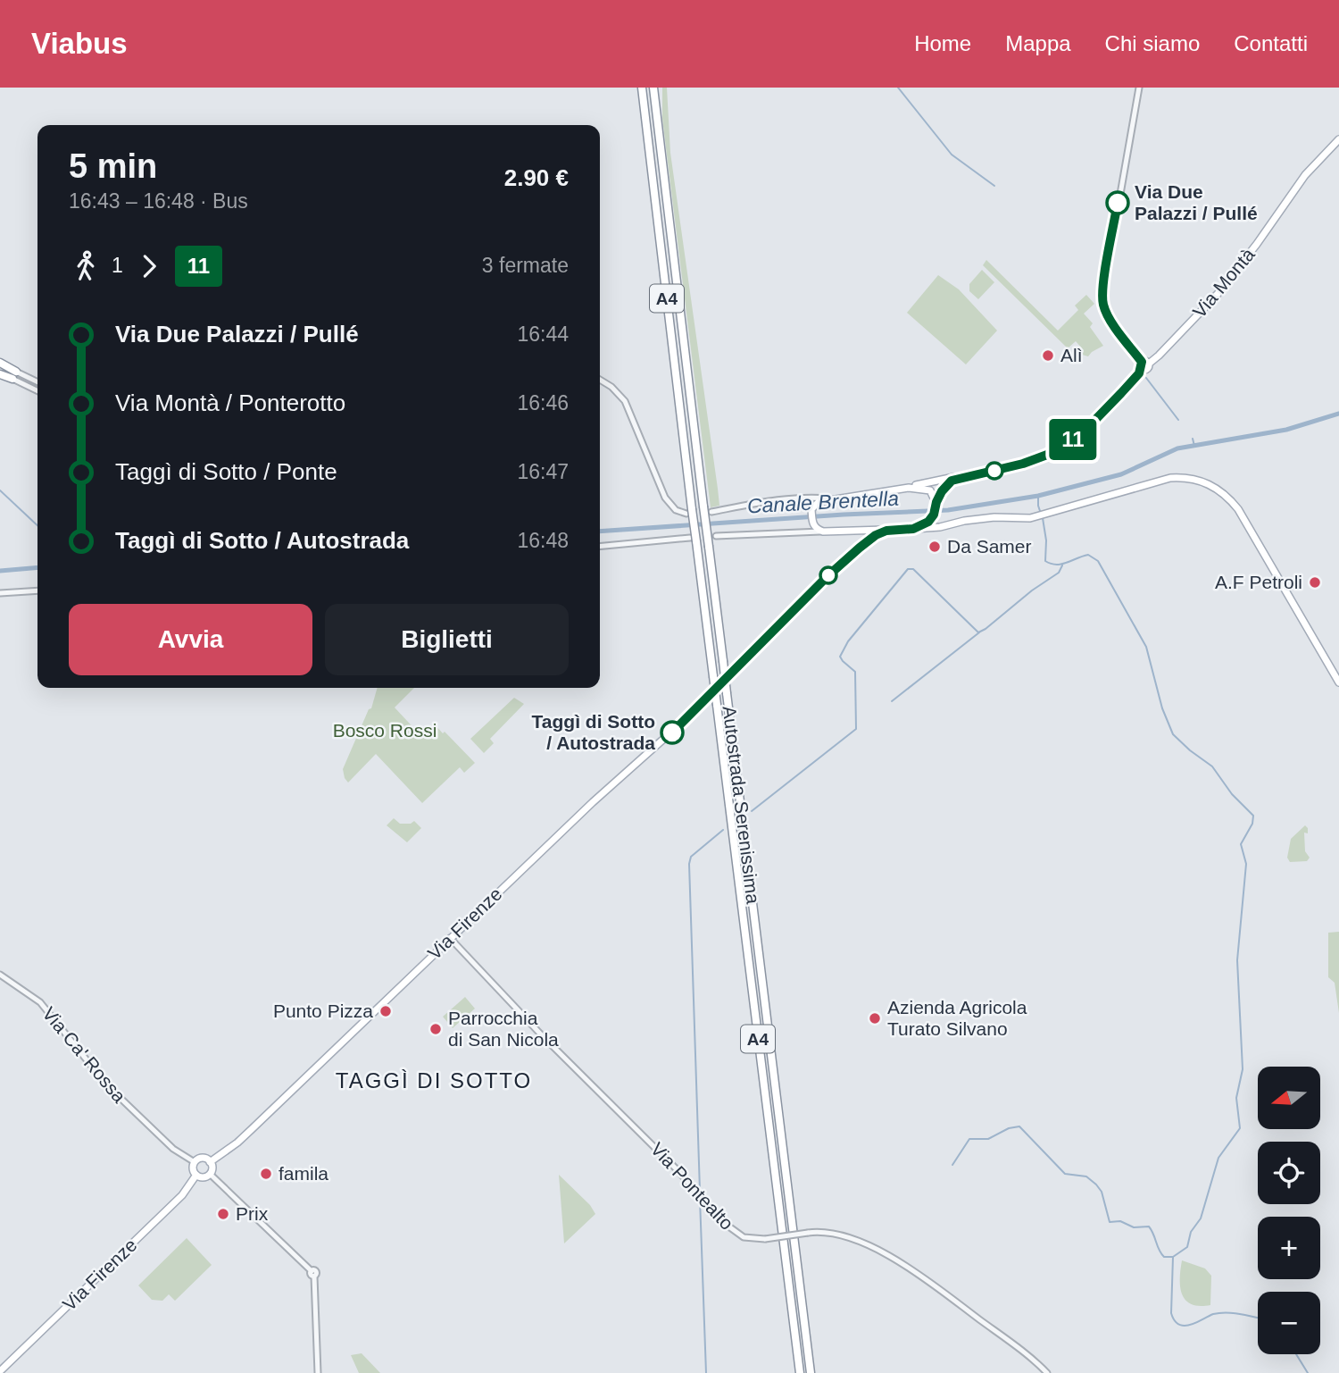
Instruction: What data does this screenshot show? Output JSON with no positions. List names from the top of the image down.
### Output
{
  "streets": {
    "highway": ["A4", "Autostrada Serenissima"],
    "main road": ["Via Montà", "Via Firenze"],
    "street": ["Via Ca' Rossa", "Via Pontealto"]
  },
  "crossings": [
    ["Via Firenze", "Via Ca' Rossa"],
    ["Via Firenze", "Via Pontealto"]
  ],
  "districts": ["TAGGÌ DI SOTTO"],
  "water": ["Canale Brentella"],
  "parks": ["Bosco Rossi"],
  "places": [
    "Via Due Palazzi / Pullé",
    "Alì",
    "Da Samer",
    "A.F Petroli",
    "Taggì di Sotto / Autostrada",
    "Punto Pizza",
    "Azienda Agricola Turato Silvano",
    "Parrocchia di San Nicola",
    "famila",
    "Prix"
  ],
  "lines": ["bus line 11"],
  "north": "left",
  "page": {
    "header": "Viabus",
    "nav": [
      "Home",
      "Mappa",
      "Chi siamo",
      "Contatti"
    ],
    "on_map": "11",
    "heading": ["5 min", "16:43 – 16:48 · Bus", "2.90 €"],
    "legs": ["1", "11", "3 fermate"],
    "list": [
      {
        "name": "Via Due Palazzi / Pullé",
        "value": "16:44"
      },
      {
        "name": "Via Montà / Ponterotto",
        "value": "16:46"
      },
      {
        "name": "Taggì di Sotto / Ponte",
        "value": "16:47"
      },
      {
        "name": "Taggì di Sotto / Autostrada",
        "value": "16:48"
      }
    ],
    "buttons": ["Avvia", "Biglietti"],
    "map_buttons": ["+", "−"]
  }
}
